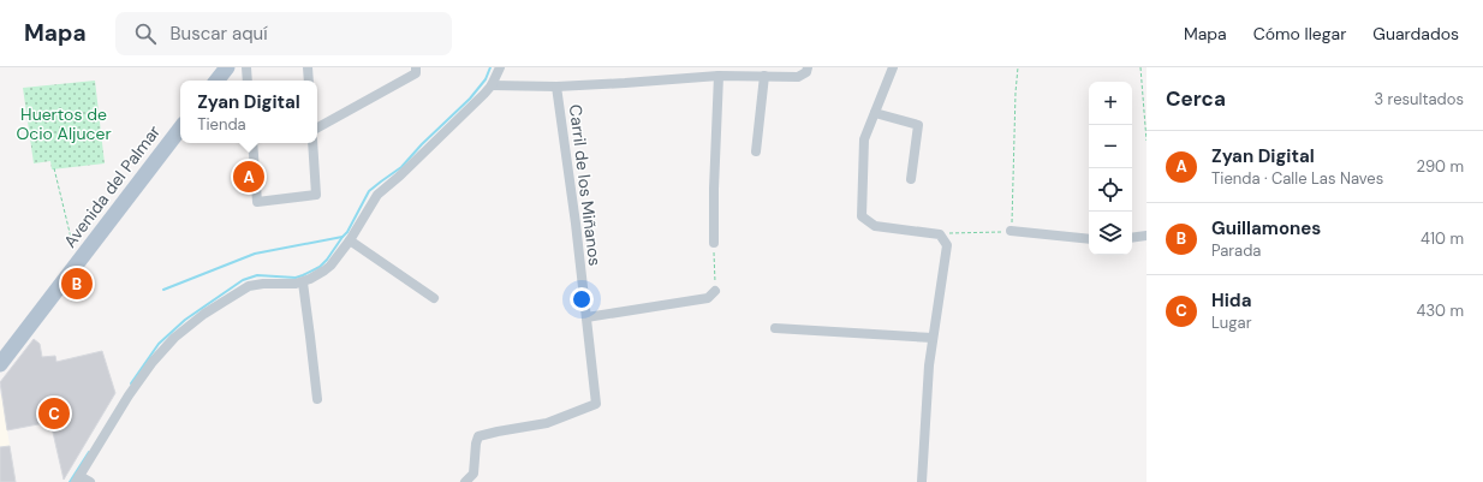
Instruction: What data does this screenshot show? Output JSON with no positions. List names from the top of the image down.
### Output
{
  "streets": {
    "main road": ["Avenida del Palmar"],
    "street": ["Carril de los Miñanos"]
  },
  "parks": ["Huertos de Ocio Aljucer"],
  "page": {
    "header": "Mapa",
    "search": "Buscar aquí",
    "nav": ["Mapa", "Cómo llegar", "Guardados"],
    "heading": ["Cerca", "3 resultados"],
    "popup": ["Zyan Digital", "Tienda"],
    "map_buttons": ["+", "−"],
    "list": [
      {
        "mark": "A",
        "name": "Zyan Digital",
        "note": "Tienda · Calle Las Naves",
        "value": "290 m"
      },
      {
        "mark": "B",
        "name": "Guillamones",
        "note": "Parada",
        "value": "410 m"
      },
      {
        "mark": "C",
        "name": "Hida",
        "note": "Lugar",
        "value": "430 m"
      }
    ],
    "pins": ["A", "B", "C"]
  }
}
